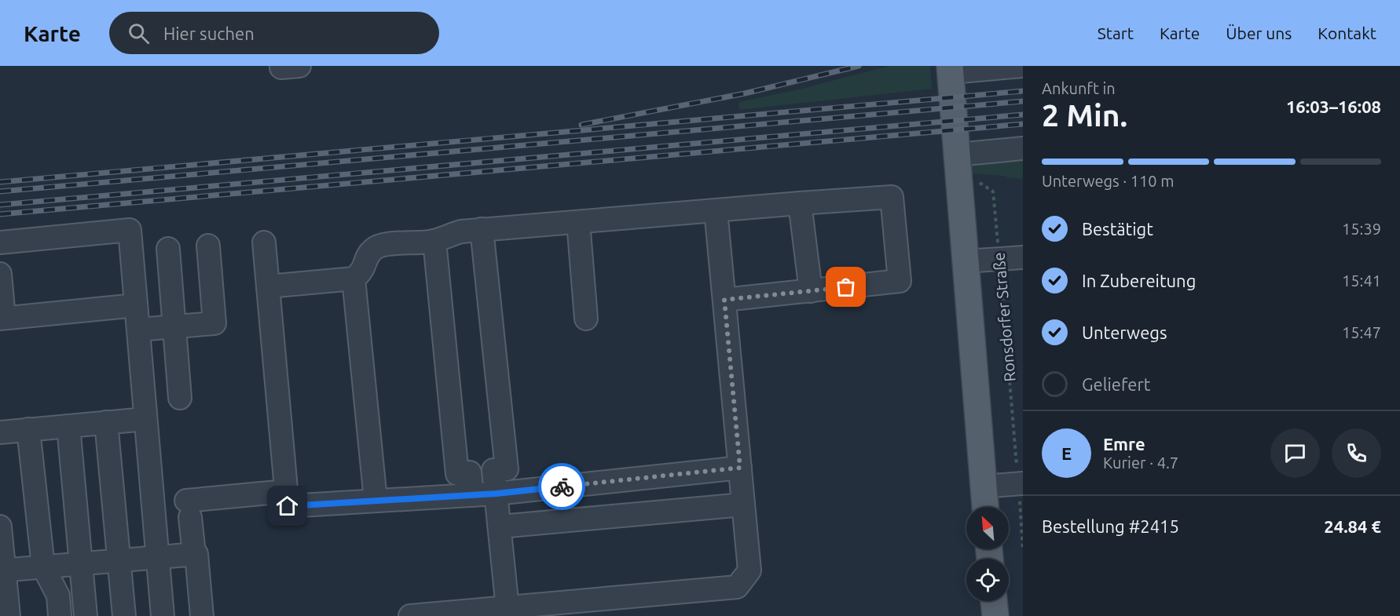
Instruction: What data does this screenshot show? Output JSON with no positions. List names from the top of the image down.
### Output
{
  "streets": {
    "path": ["Ronsdorfer Straße"]
  },
  "north": "top left",
  "page": {
    "header": "Karte",
    "search": "Hier suchen",
    "nav": [
      "Start",
      "Karte",
      "Über uns",
      "Kontakt"
    ],
    "heading": ["2 Min.", "Ankunft in", "16:03–16:08"],
    "panel": [
      "Emre",
      "Kurier · 4.7",
      "Bestellung #2415",
      "24.84 €"
    ],
    "bar": "Unterwegs · 110 m",
    "list": [
      ["Bestätigt", "15:39"],
      ["In Zubereitung", "15:41"],
      ["Unterwegs", "15:47"],
      "Geliefert"
    ],
    "round": "E"
  }
}
